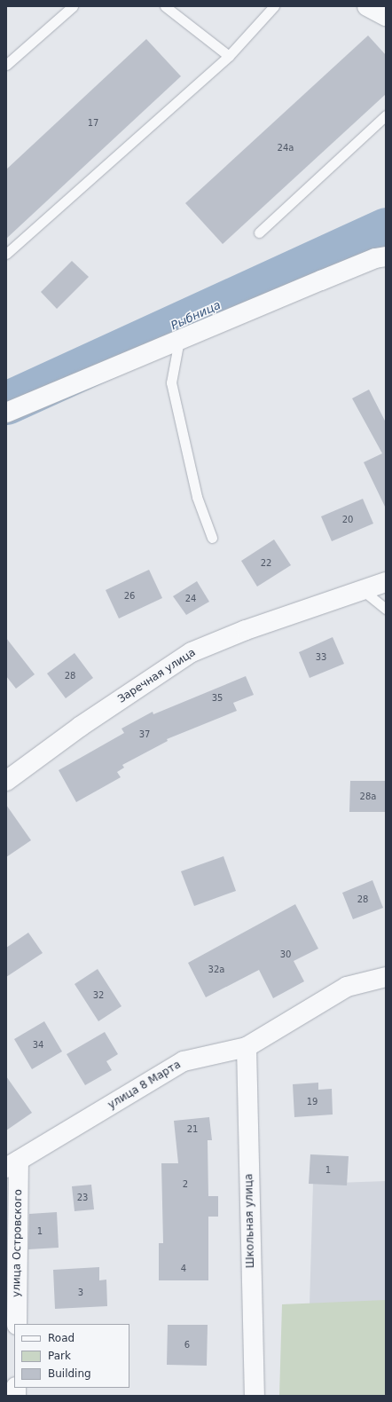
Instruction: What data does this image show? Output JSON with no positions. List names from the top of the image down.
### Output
{
  "streets": {
    "street": [
      "Заречная улица",
      "улица 8 Марта",
      "Школьная улица",
      "улица Островского"
    ]
  },
  "crossings": [
    ["улица 8 Марта", "Школьная улица"],
    ["улица 8 Марта", "улица Островского"]
  ],
  "water": ["Рыбница"],
  "house_numbers": [
    "17",
    "24а",
    "20",
    "22",
    "26",
    "24",
    "33",
    "28",
    "35",
    "37",
    "28а",
    "28",
    "30",
    "32а",
    "32",
    "34",
    "19",
    "21",
    "1",
    "2",
    "23",
    "1",
    "4",
    "3",
    "6"
  ],
  "legend": ["Road", "Park", "Building"]
}
